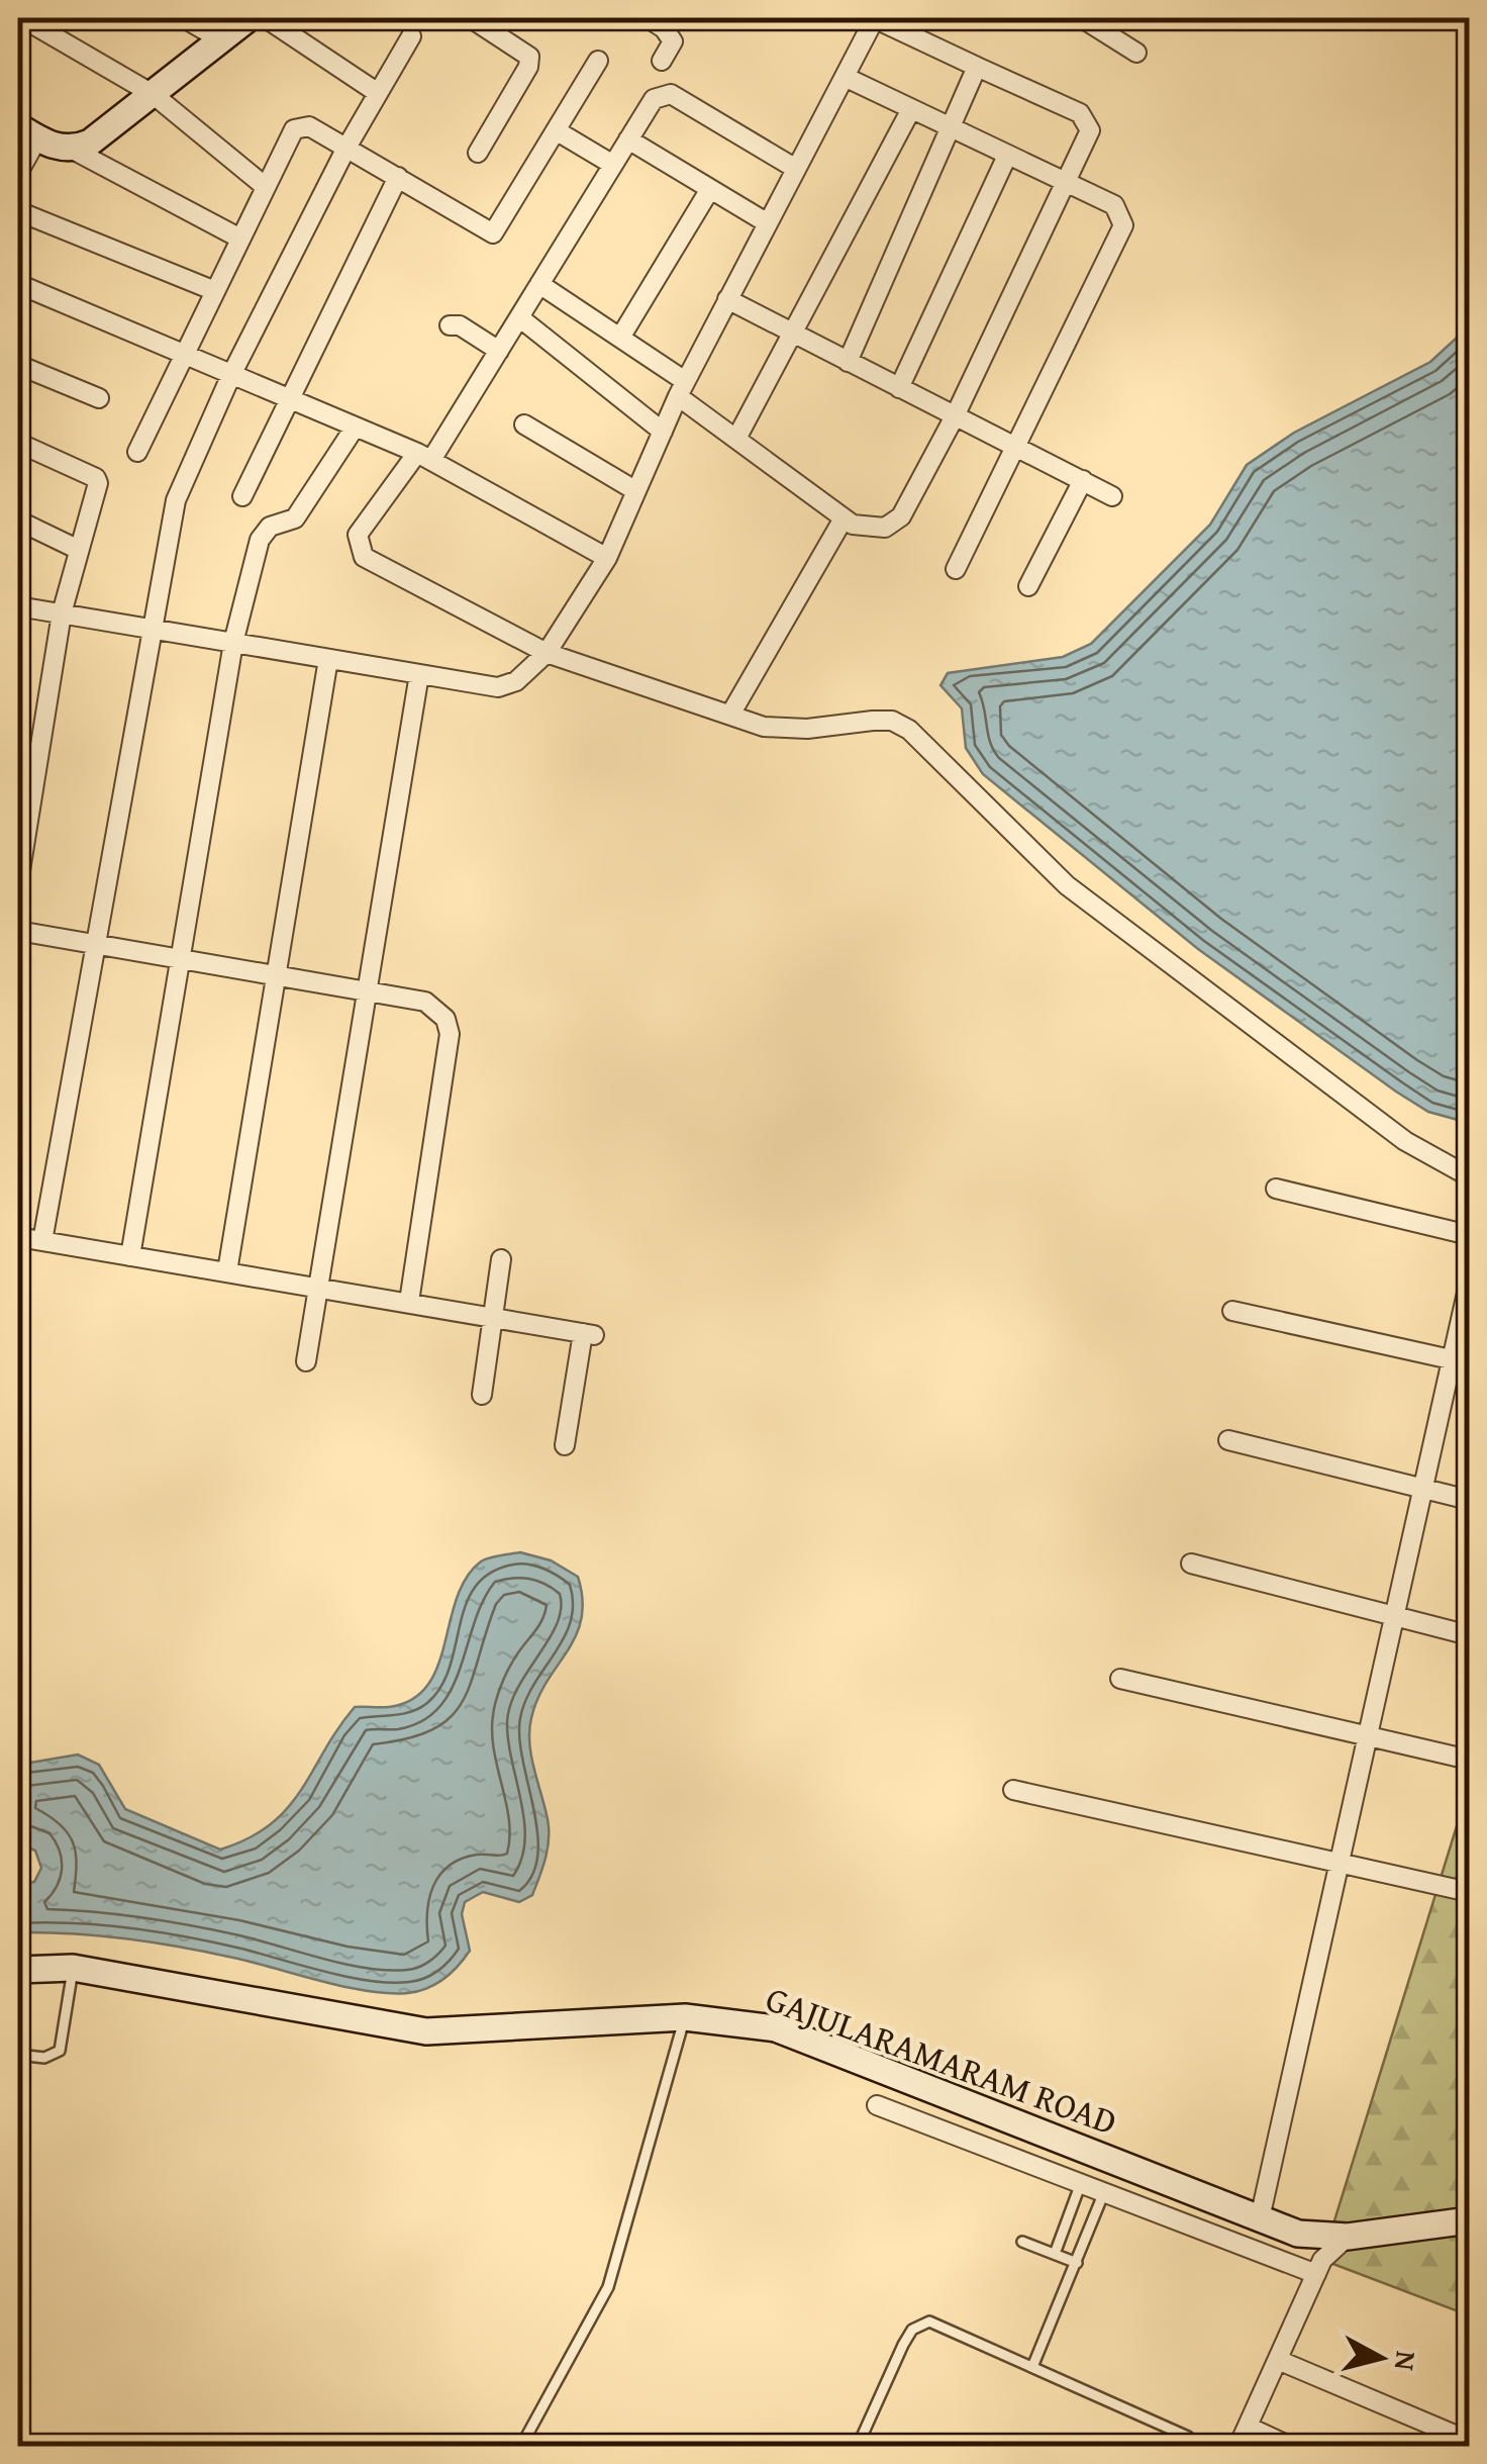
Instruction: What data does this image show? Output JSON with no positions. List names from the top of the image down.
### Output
{
  "streets": {
    "main road": ["GAJULARAMARAM ROAD"]
  },
  "north": "right"
}
